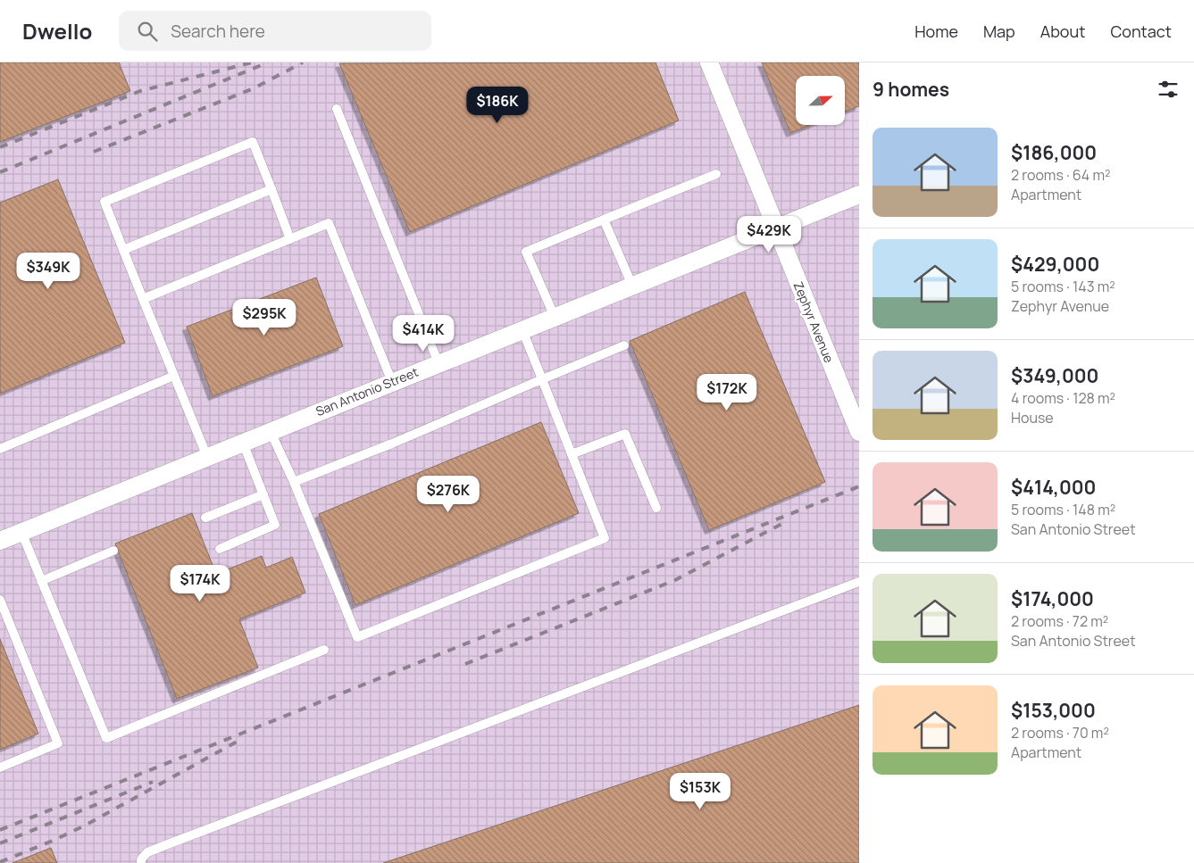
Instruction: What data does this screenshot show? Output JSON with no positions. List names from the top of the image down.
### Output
{
  "streets": {
    "street": ["Zephyr Avenue", "San Antonio Street"]
  },
  "crossings": [
    ["Zephyr Avenue", "San Antonio Street"]
  ],
  "north": "right",
  "page": {
    "header": "Dwello",
    "search": "Search here",
    "nav": [
      "Home",
      "Map",
      "About",
      "Contact"
    ],
    "heading": "9 homes",
    "price": [
      "$186K",
      "$429K",
      "$349K",
      "$295K",
      "$414K",
      "$172K",
      "$276K",
      "$174K",
      "$153K"
    ],
    "list": [
      {
        "name": "$186,000",
        "note": "2 rooms · 64 m² · Apartment"
      },
      {
        "name": "$429,000",
        "note": "5 rooms · 143 m² · Zephyr Avenue"
      },
      {
        "name": "$349,000",
        "note": "4 rooms · 128 m² · House"
      },
      {
        "name": "$414,000",
        "note": "5 rooms · 148 m² · San Antonio Street"
      },
      {
        "name": "$174,000",
        "note": "2 rooms · 72 m² · San Antonio Street"
      },
      {
        "name": "$153,000",
        "note": "2 rooms · 70 m² · Apartment"
      }
    ]
  }
}
